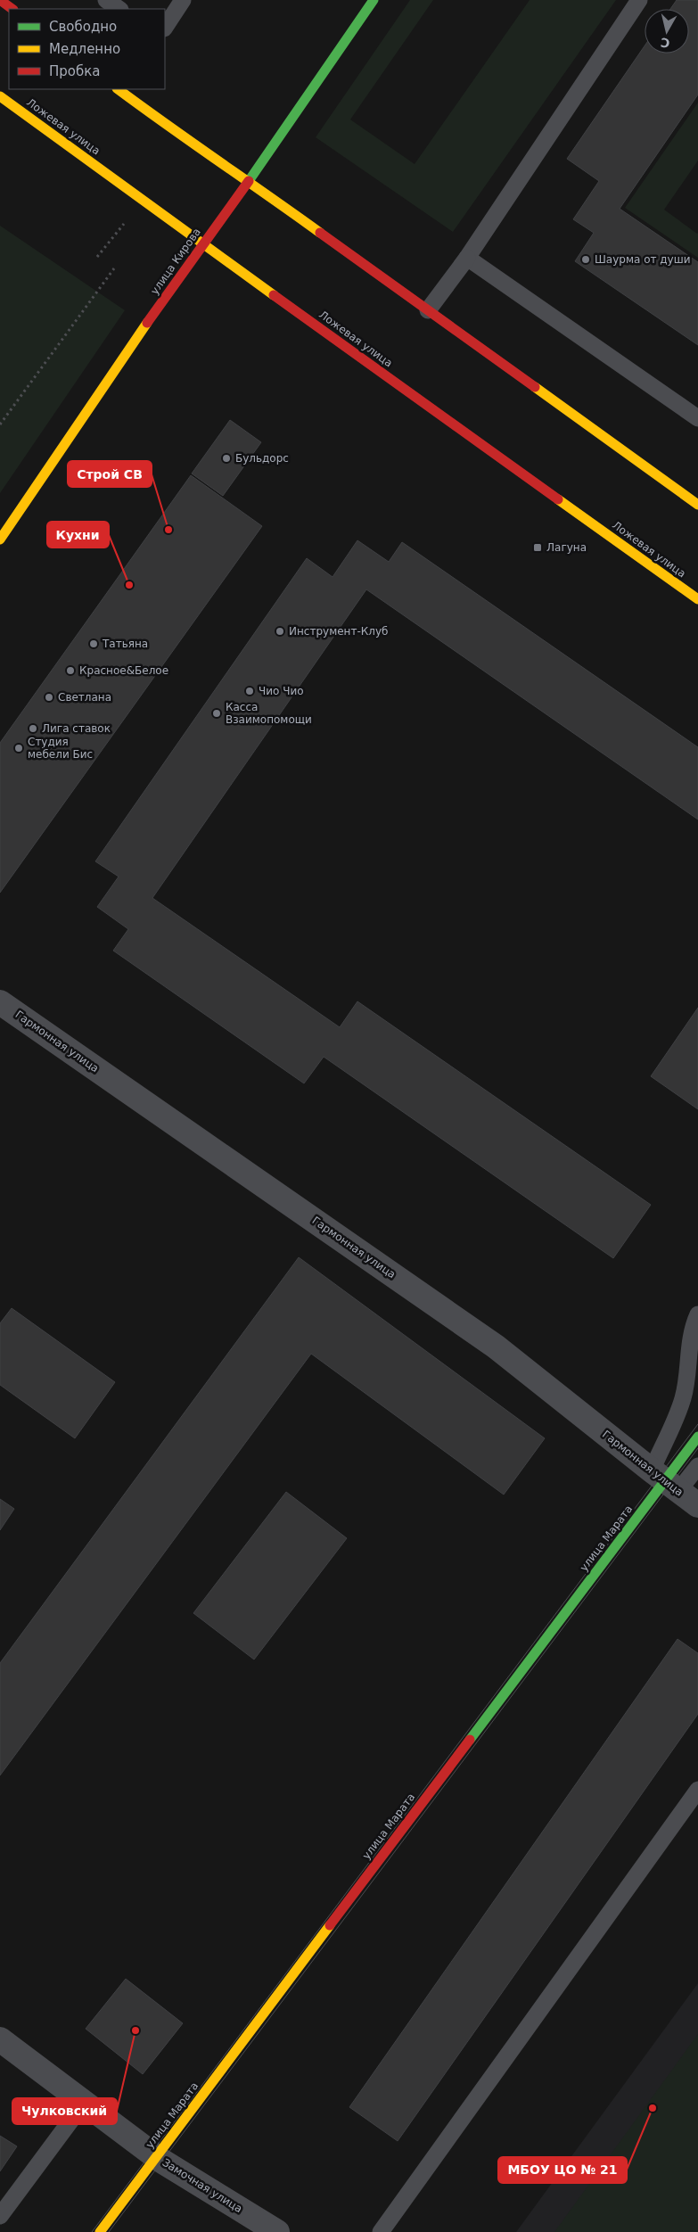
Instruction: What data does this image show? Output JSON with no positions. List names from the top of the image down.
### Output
{
  "streets": {
    "main road": ["Ложевая улица", "улица Кирова", "улица Марата"],
    "street": ["Гармонная улица", "Замочная улица"]
  },
  "crossings": [
    ["Ложевая улица", "улица Кирова"],
    ["Гармонная улица", "улица Марата"],
    ["улица Марата", "Замочная улица"]
  ],
  "places": {
    "other": [
      "Шаурма от души",
      "Бульдорс",
      "Строй СВ",
      "Кухни",
      "Инструмент-Клуб",
      "Татьяна",
      "Красное&Белое",
      "Чио Чио",
      "Светлана",
      "Касса Взаимопомощи",
      "Лига ставок",
      "Студия мебели Бис",
      "Чулковский",
      "МБОУ ЦО № 21"
    ],
    "transit": ["Лагуна"]
  },
  "legend": ["Свободно", "Медленно", "Пробка"],
  "north": "bottom"
}
